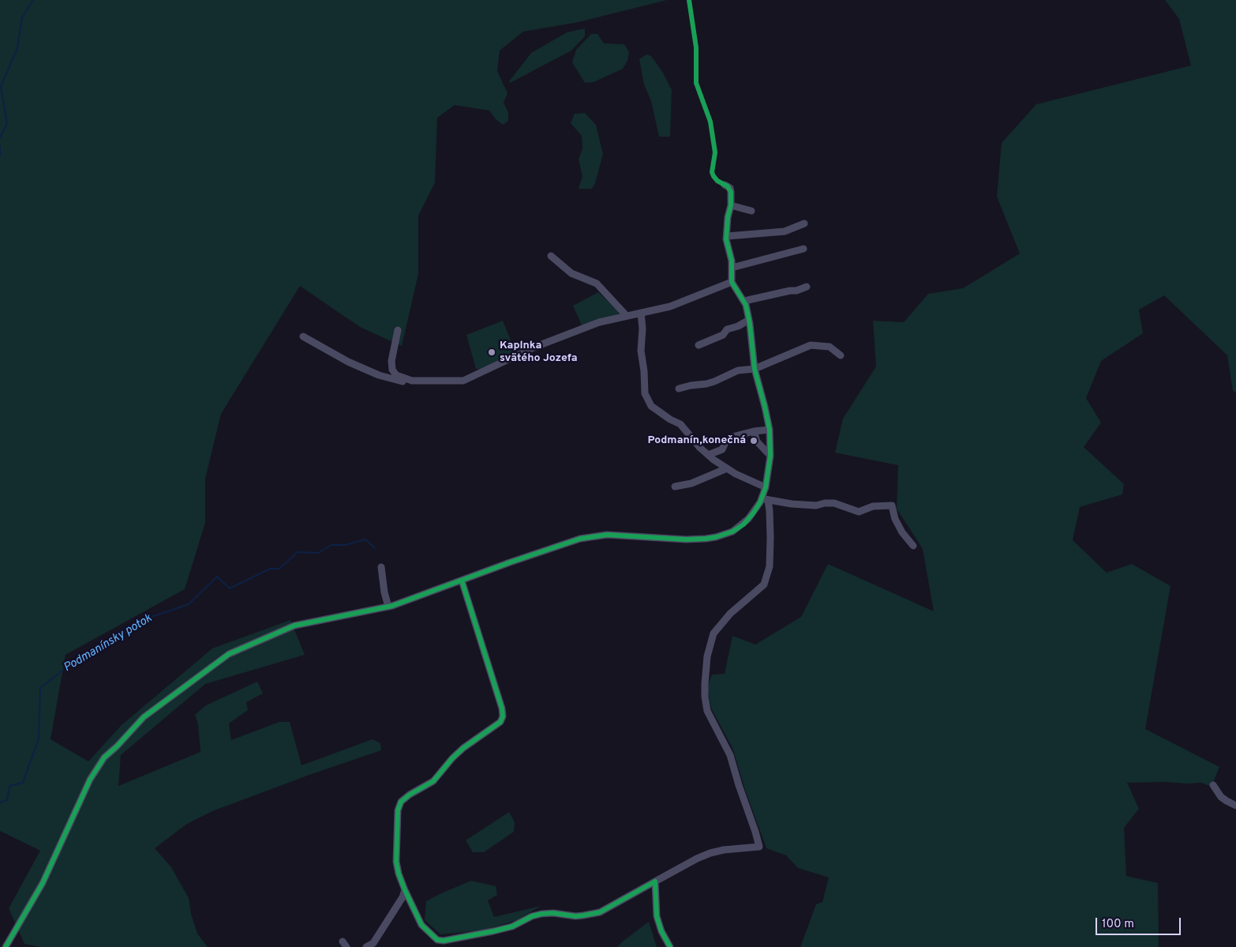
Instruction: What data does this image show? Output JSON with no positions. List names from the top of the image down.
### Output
{
  "water": ["Podmanínsky potok"],
  "places": ["Kaplnka svätého Jozefa", "Podmanín,konečná"],
  "scale_bar": "100 m"
}
